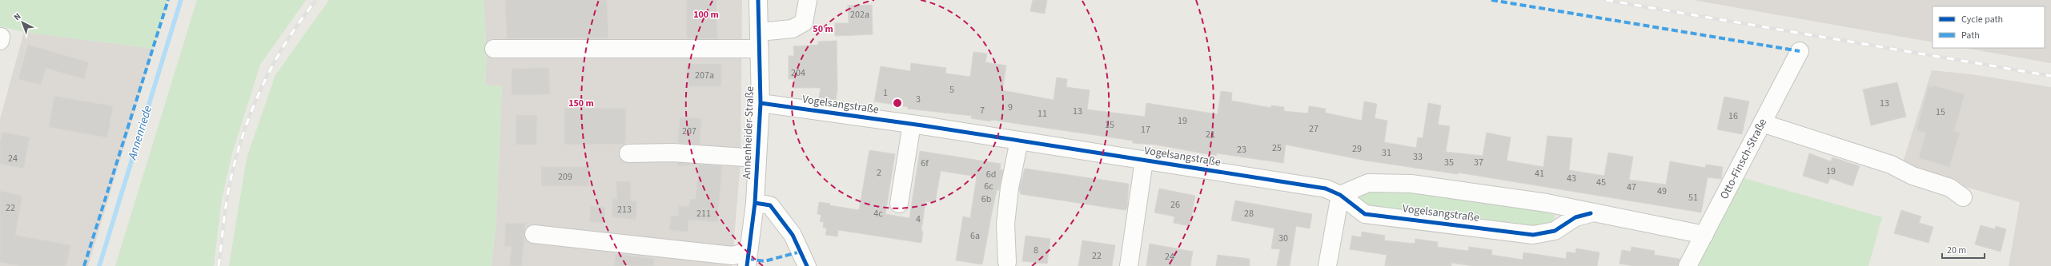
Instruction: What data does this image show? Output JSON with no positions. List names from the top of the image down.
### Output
{
  "streets": {
    "street": ["Vogelsangstraße", "Annenheider Straße", "Otto-Finsch-Straße"]
  },
  "crossings": [
    ["Vogelsangstraße", "Annenheider Straße"],
    ["Vogelsangstraße", "Otto-Finsch-Straße"]
  ],
  "water": ["Annenriede"],
  "house_numbers": [
    "202a",
    "204",
    "207a",
    "5",
    "1",
    "3",
    "13",
    "9",
    "7",
    "13",
    "15",
    "11",
    "16",
    "19",
    "15",
    "27",
    "17",
    "207",
    "21",
    "25",
    "29",
    "23",
    "31",
    "33",
    "24",
    "35",
    "37",
    "6f",
    "19",
    "2",
    "41",
    "6d",
    "209",
    "43",
    "45",
    "6c",
    "47",
    "49",
    "51",
    "6b",
    "26",
    "22",
    "213",
    "211",
    "4c",
    "28",
    "4",
    "6a",
    "30",
    "8",
    "22",
    "24"
  ],
  "legend": ["Cycle path", "Path"],
  "scale_bar": "20 m",
  "north": "top left",
  "rings": ["100 m", "50 m", "150 m"]
}
